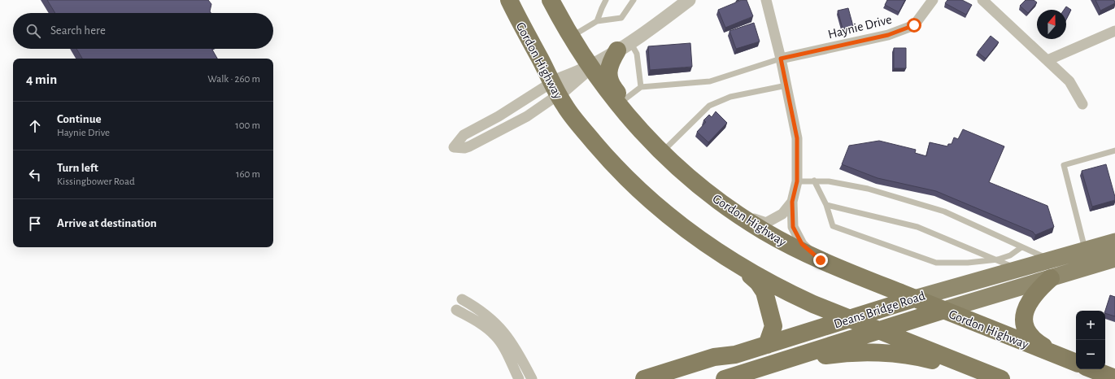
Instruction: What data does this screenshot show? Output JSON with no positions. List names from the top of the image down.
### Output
{
  "streets": {
    "highway": ["Gordon Highway", "Deans Bridge Road"],
    "street": ["Haynie Drive"]
  },
  "crossings": [
    ["Gordon Highway", "Deans Bridge Road"]
  ],
  "north": "top",
  "page": {
    "search": "Search here",
    "heading": ["4 min", "Walk · 260 m"],
    "list": [
      ["Continue", "Haynie Drive", "100 m"],
      ["Turn left", "Kissingbower Road", "160 m"],
      "Arrive at destination"
    ],
    "map_buttons": ["+", "−"]
  }
}
